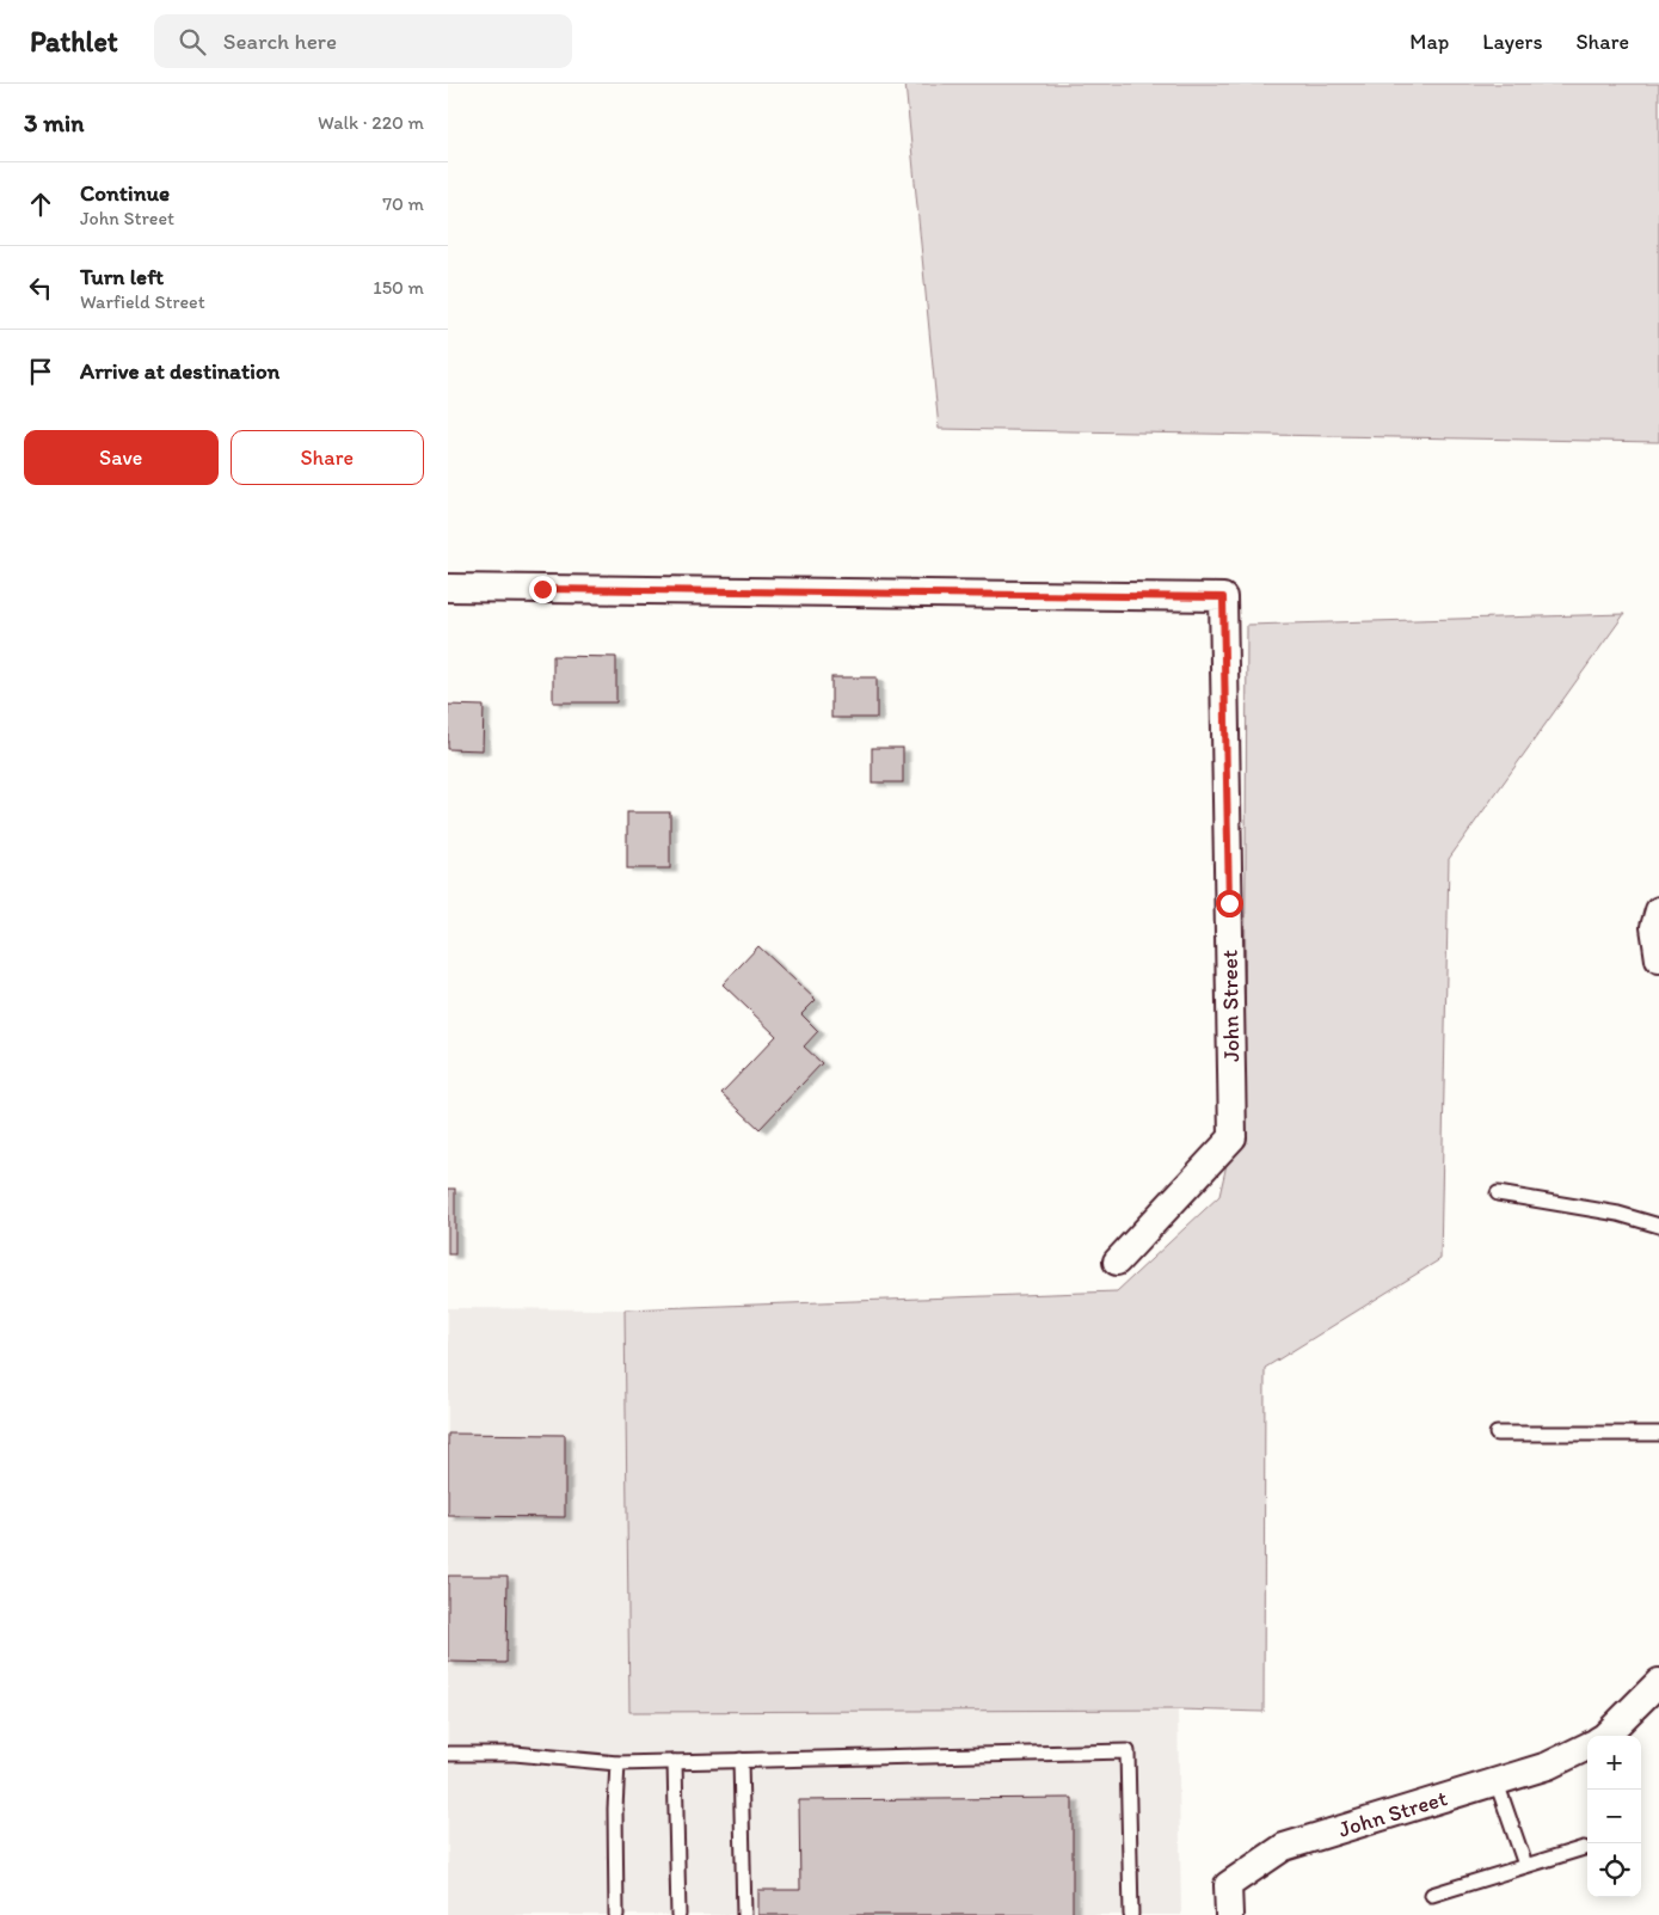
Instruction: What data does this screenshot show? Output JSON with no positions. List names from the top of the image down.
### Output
{
  "streets": {
    "street": ["John Street"]
  },
  "page": {
    "header": "Pathlet",
    "search": "Search here",
    "nav": ["Map", "Layers", "Share"],
    "heading": ["3 min", "Walk · 220 m"],
    "list": [
      ["Continue", "John Street", "70 m"],
      ["Turn left", "Warfield Street", "150 m"],
      "Arrive at destination"
    ],
    "buttons": ["Save", "Share"],
    "map_buttons": ["+", "−"]
  }
}
